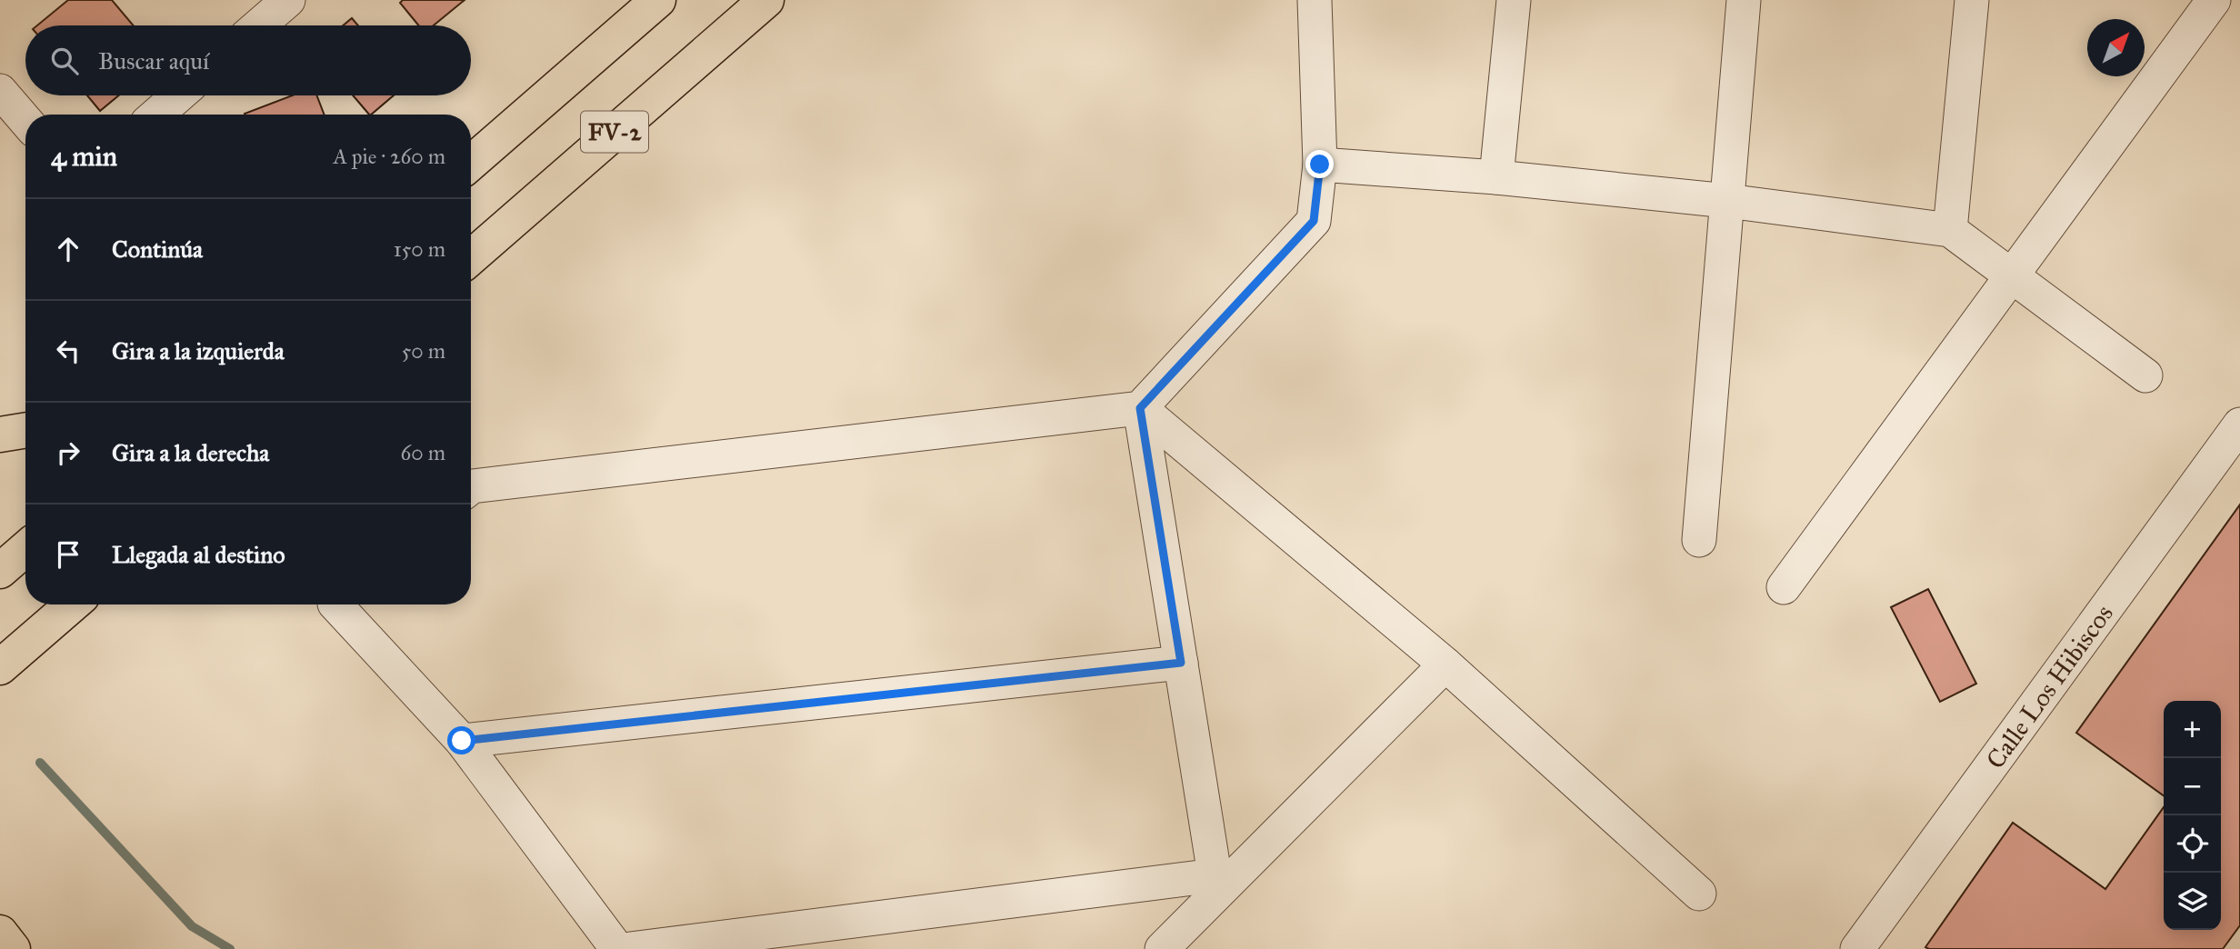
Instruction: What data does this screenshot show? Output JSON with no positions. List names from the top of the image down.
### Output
{
  "streets": {
    "highway": ["FV-2"],
    "street": ["Calle Los Hibiscos"]
  },
  "north": "top right",
  "page": {
    "search": "Buscar aquí",
    "heading": ["4 min", "A pie · 260 m"],
    "list": [
      ["Continúa", "150 m"],
      ["Gira a la izquierda", "50 m"],
      ["Gira a la derecha", "60 m"],
      "Llegada al destino"
    ],
    "map_buttons": ["+", "−"]
  }
}
